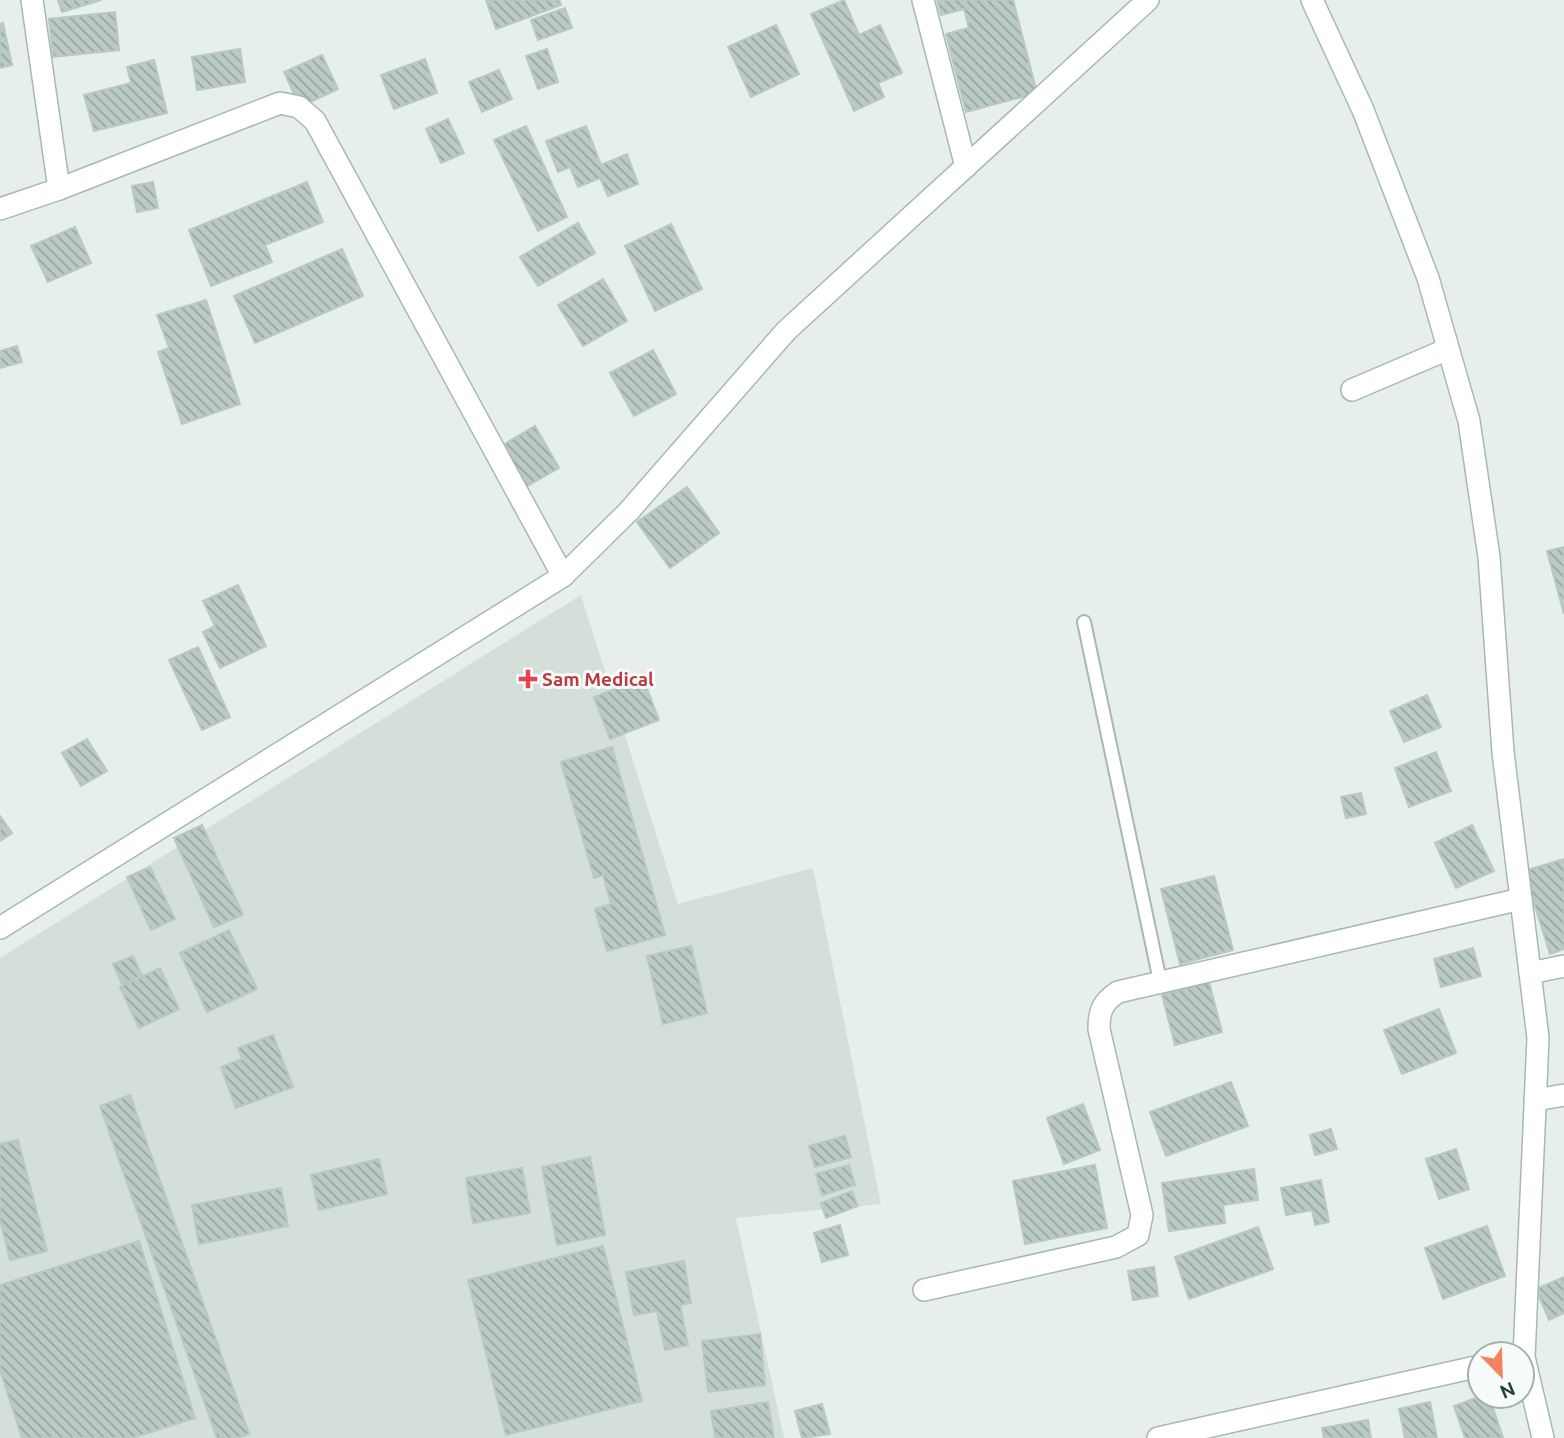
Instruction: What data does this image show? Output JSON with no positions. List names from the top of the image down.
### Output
{
  "places": {
    "health": ["Sam Medical"]
  },
  "north": "bottom right"
}
